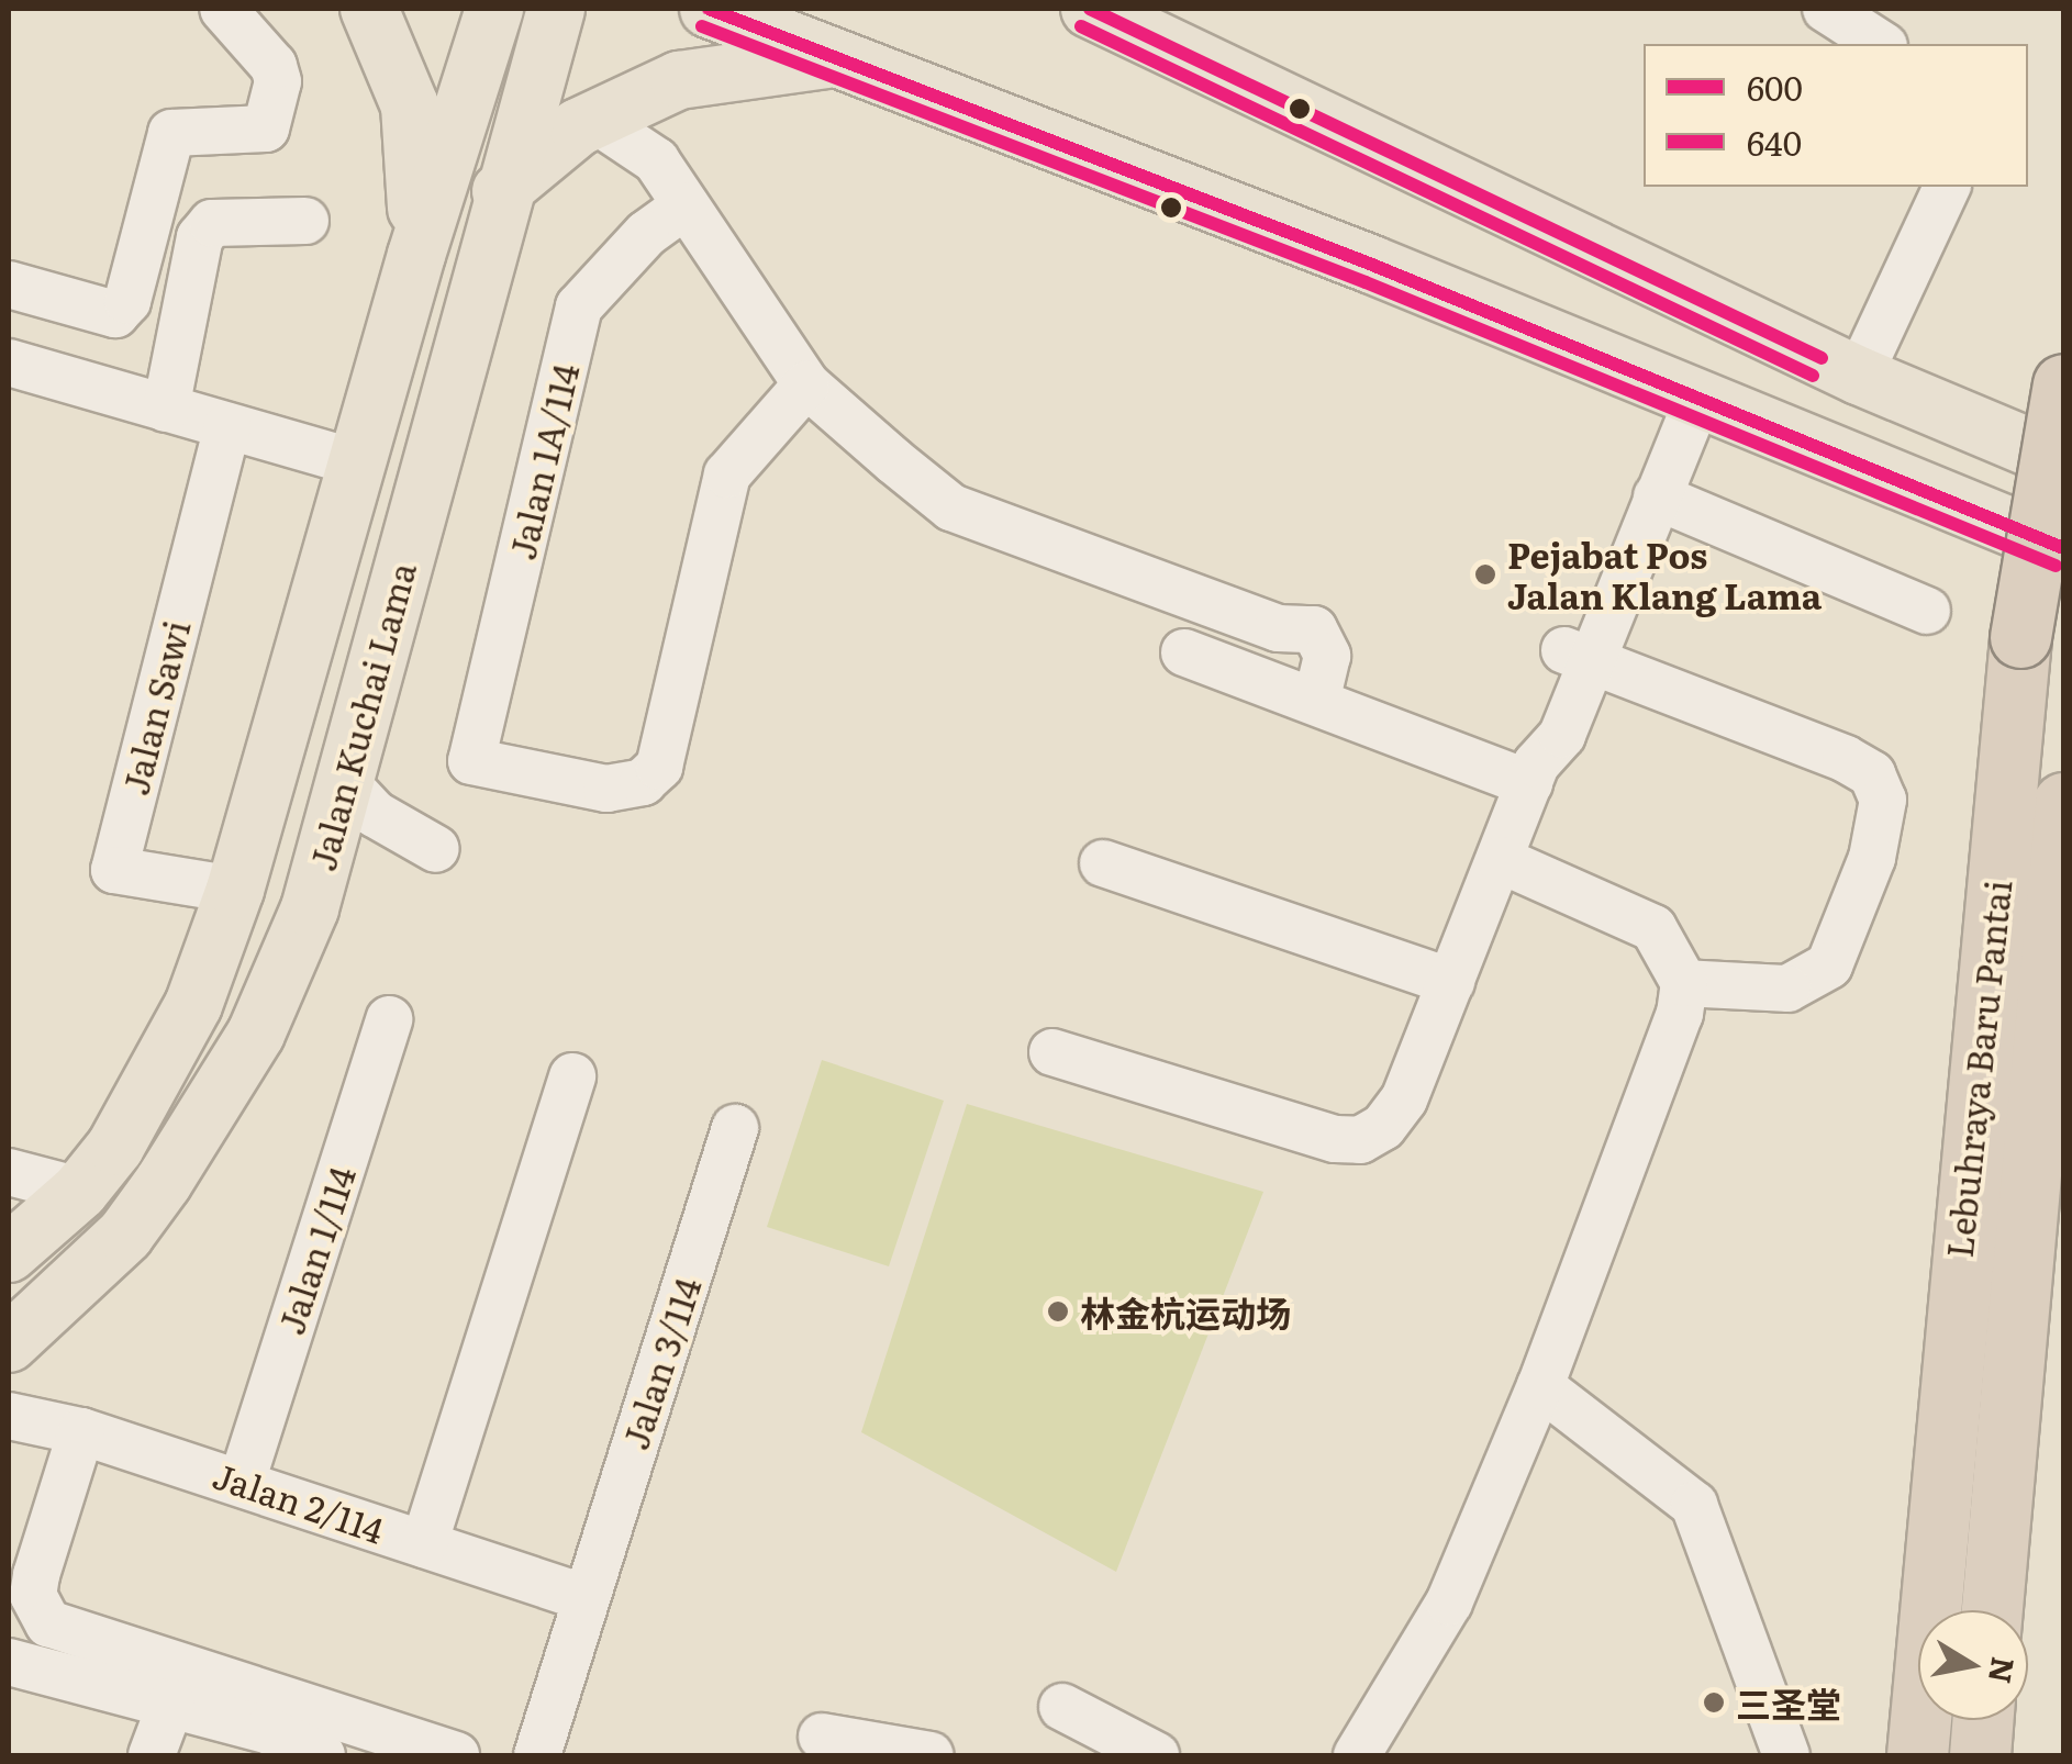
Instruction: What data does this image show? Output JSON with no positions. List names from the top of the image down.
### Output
{
  "streets": {
    "highway": ["Lebuhraya Baru Pantai"],
    "main road": ["Jalan Kuchai Lama"],
    "street": [
      "Jalan 1A/114",
      "Jalan Sawi",
      "Jalan 1/114",
      "Jalan 3/114",
      "Jalan 2/114"
    ]
  },
  "crossings": [
    ["Jalan Sawi", "Jalan Kuchai Lama"],
    ["Jalan 1/114", "Jalan 2/114"],
    ["Jalan 3/114", "Jalan 2/114"]
  ],
  "places": ["Pejabat Pos Jalan Klang Lama", "林金杭运动场", "三圣堂"],
  "lines": ["transit line 600", "transit line 640"],
  "legend": ["600", "640"],
  "north": "right"
}
